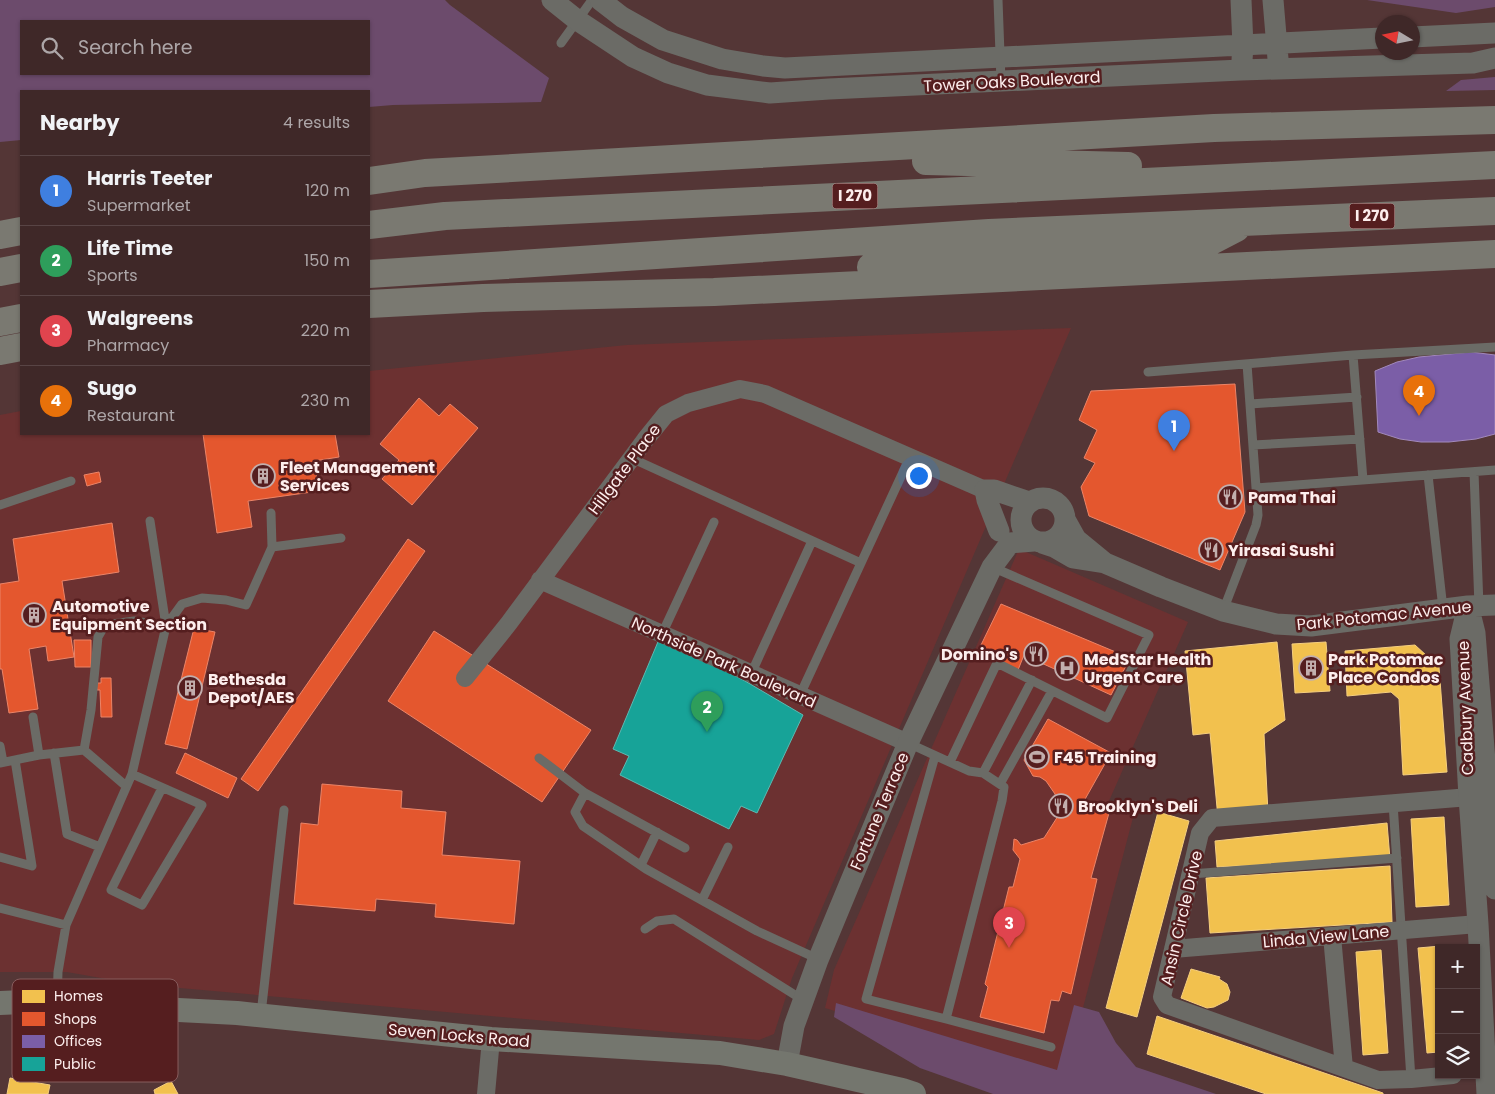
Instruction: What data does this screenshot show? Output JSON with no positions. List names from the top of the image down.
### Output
{
  "streets": {
    "highway": ["I 270"],
    "main road": ["Seven Locks Road"],
    "street": [
      "Tower Oaks Boulevard",
      "Hillgate Place",
      "Park Potomac Avenue",
      "Northside Park Boulevard",
      "Cadbury Avenue",
      "Fortune Terrace",
      "Ansin Circle Drive",
      "Linda View Lane"
    ]
  },
  "crossings": [
    ["Hillgate Place", "Northside Park Boulevard"],
    ["Park Potomac Avenue", "Cadbury Avenue"],
    ["Northside Park Boulevard", "Fortune Terrace"],
    ["Cadbury Avenue", "Ansin Circle Drive"],
    ["Cadbury Avenue", "Linda View Lane"],
    ["Fortune Terrace", "Seven Locks Road"],
    ["Ansin Circle Drive", "Linda View Lane"]
  ],
  "places": {
    "building": [
      "Fleet Management Services",
      "Automotive Equipment Section",
      "Park Potomac Place Condos",
      "Bethesda Depot/AES"
    ],
    "restaurant": [
      "Pama Thai",
      "Yirasai Sushi",
      "Domino's",
      "Brooklyn's Deli"
    ],
    "hospital": ["MedStar Health Urgent Care"],
    "sports": ["F45 Training"]
  },
  "legend": [
    "Homes",
    "Shops",
    "Offices",
    "Public"
  ],
  "north": "left",
  "page": {
    "search": "Search here",
    "heading": ["Nearby", "4 results"],
    "list": [
      {
        "mark": "1",
        "name": "Harris Teeter",
        "note": "Supermarket",
        "value": "120 m"
      },
      {
        "mark": "2",
        "name": "Life Time",
        "note": "Sports",
        "value": "150 m"
      },
      {
        "mark": "3",
        "name": "Walgreens",
        "note": "Pharmacy",
        "value": "220 m"
      },
      {
        "mark": "4",
        "name": "Sugo",
        "note": "Restaurant",
        "value": "230 m"
      }
    ],
    "pins": [
      "4",
      "1",
      "2",
      "3"
    ],
    "map_buttons": ["+", "−"]
  }
}
